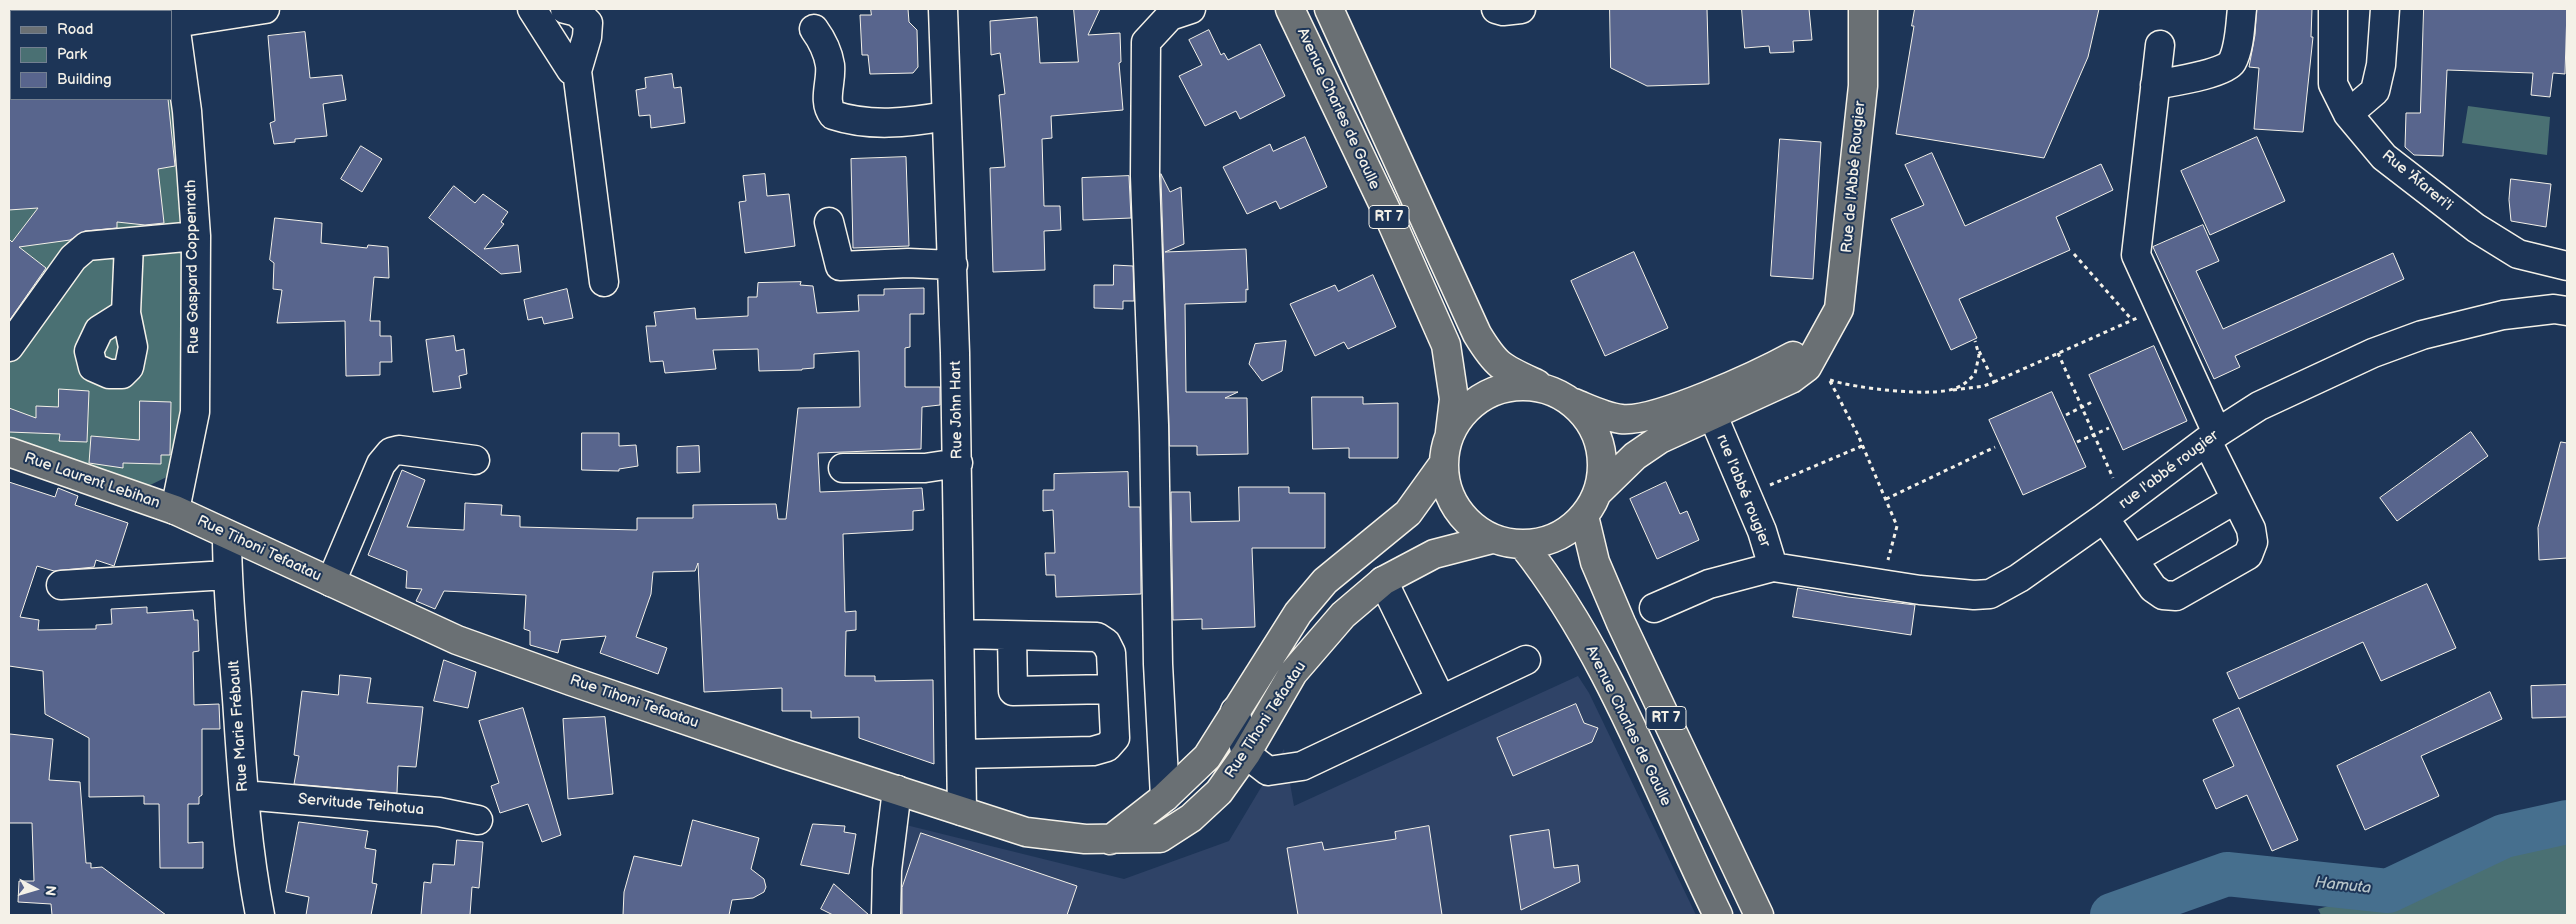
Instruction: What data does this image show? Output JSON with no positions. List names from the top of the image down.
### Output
{
  "streets": {
    "main road": [
      "Avenue Charles de Gaulle",
      "Rue de l'Abbé Rougier",
      "RT 7",
      "Rue Laurent Lebihan",
      "Rue Tihoni Tefaatau"
    ],
    "street": [
      "Rue 'Āfareri'i",
      "Rue Gaspard Coppenrath",
      "Rue John Hart",
      "rue l'abbé rougier",
      "Rue Marie Frébault",
      "Servitude Teihotua"
    ]
  },
  "crossings": [
    ["Avenue Charles de Gaulle", "Rue de l'Abbé Rougier"],
    ["Avenue Charles de Gaulle", "RT 7"],
    ["Avenue Charles de Gaulle", "Rue Tihoni Tefaatau"],
    ["Rue de l'Abbé Rougier", "RT 7"],
    ["Rue de l'Abbé Rougier", "rue l'abbé rougier"],
    ["Rue de l'Abbé Rougier", "Rue Tihoni Tefaatau"],
    ["RT 7", "Rue Tihoni Tefaatau"],
    ["Rue Gaspard Coppenrath", "Rue Laurent Lebihan"],
    ["Rue Gaspard Coppenrath", "Rue Tihoni Tefaatau"],
    ["Rue John Hart", "Rue Tihoni Tefaatau"],
    ["Rue Laurent Lebihan", "Rue Tihoni Tefaatau"],
    ["Rue Tihoni Tefaatau", "Rue Marie Frébault"],
    ["Rue Marie Frébault", "Servitude Teihotua"]
  ],
  "water": ["Hamuta"],
  "legend": ["Road", "Park", "Building"],
  "north": "right"
}
